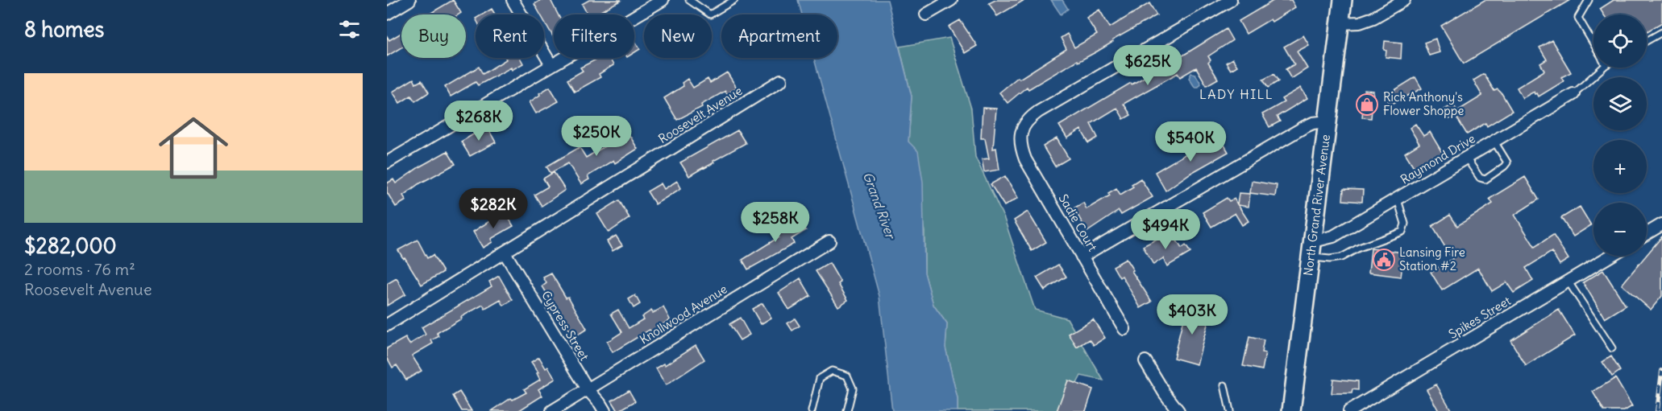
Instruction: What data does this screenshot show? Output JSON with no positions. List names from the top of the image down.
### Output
{
  "streets": {
    "main road": ["North Grand River Avenue"],
    "street": [
      "Roosevelt Avenue",
      "Raymond Drive",
      "Sadie Court",
      "Knollwood Avenue",
      "Spikes Street",
      "Cypress Street"
    ]
  },
  "crossings": [
    ["Roosevelt Avenue", "Cypress Street"],
    ["Raymond Drive", "North Grand River Avenue"],
    ["Knollwood Avenue", "Cypress Street"]
  ],
  "districts": ["LADY HILL"],
  "water": ["Grand River"],
  "places": {
    "shop": ["Rick Anthony's Flower Shoppe"],
    "public building": ["Lansing Fire Station #2"]
  },
  "page": {
    "heading": "8 homes",
    "map_buttons": ["+", "−"],
    "chip": [
      "Buy",
      "Rent",
      "Filters",
      "New",
      "Apartment"
    ],
    "price": [
      "$625K",
      "$268K",
      "$250K",
      "$540K",
      "$282K",
      "$258K",
      "$494K",
      "$403K"
    ],
    "list": [
      {
        "name": "$282,000",
        "note": "2 rooms · 76 m² · Roosevelt Avenue"
      }
    ]
  }
}
